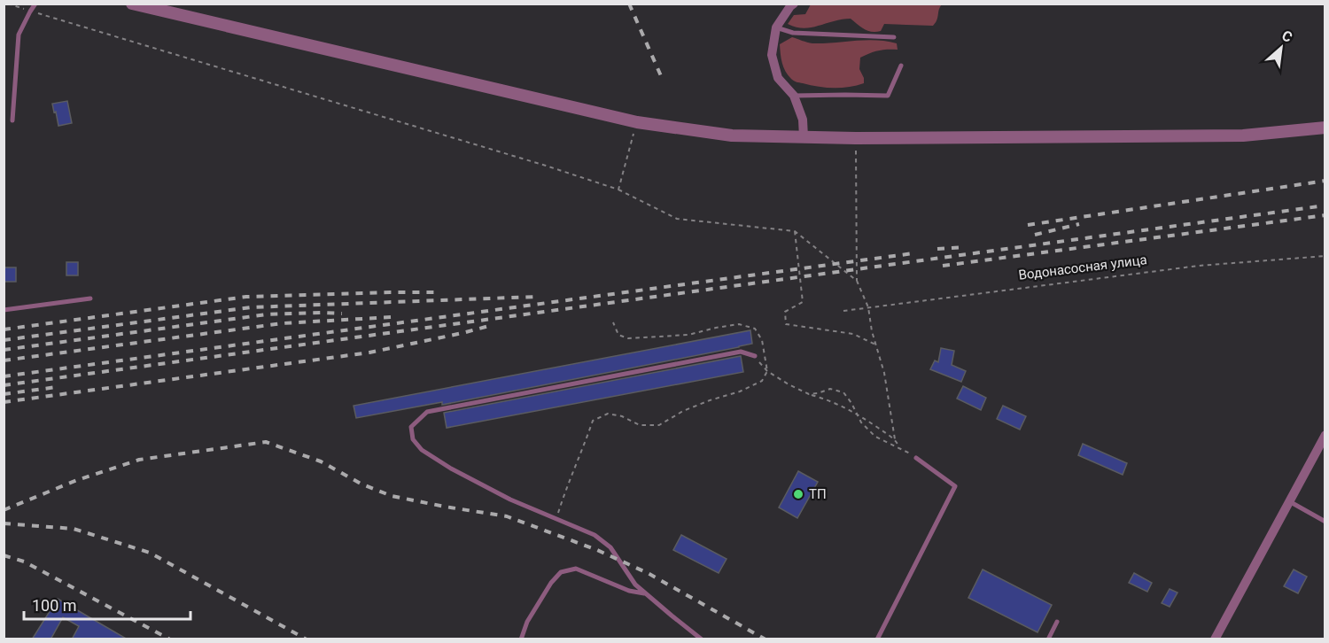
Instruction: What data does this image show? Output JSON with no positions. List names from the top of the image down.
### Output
{
  "streets": {
    "path": ["Водонасосная улица"]
  },
  "places": ["ТП"],
  "scale_bar": "100 m",
  "north": "top right"
}
